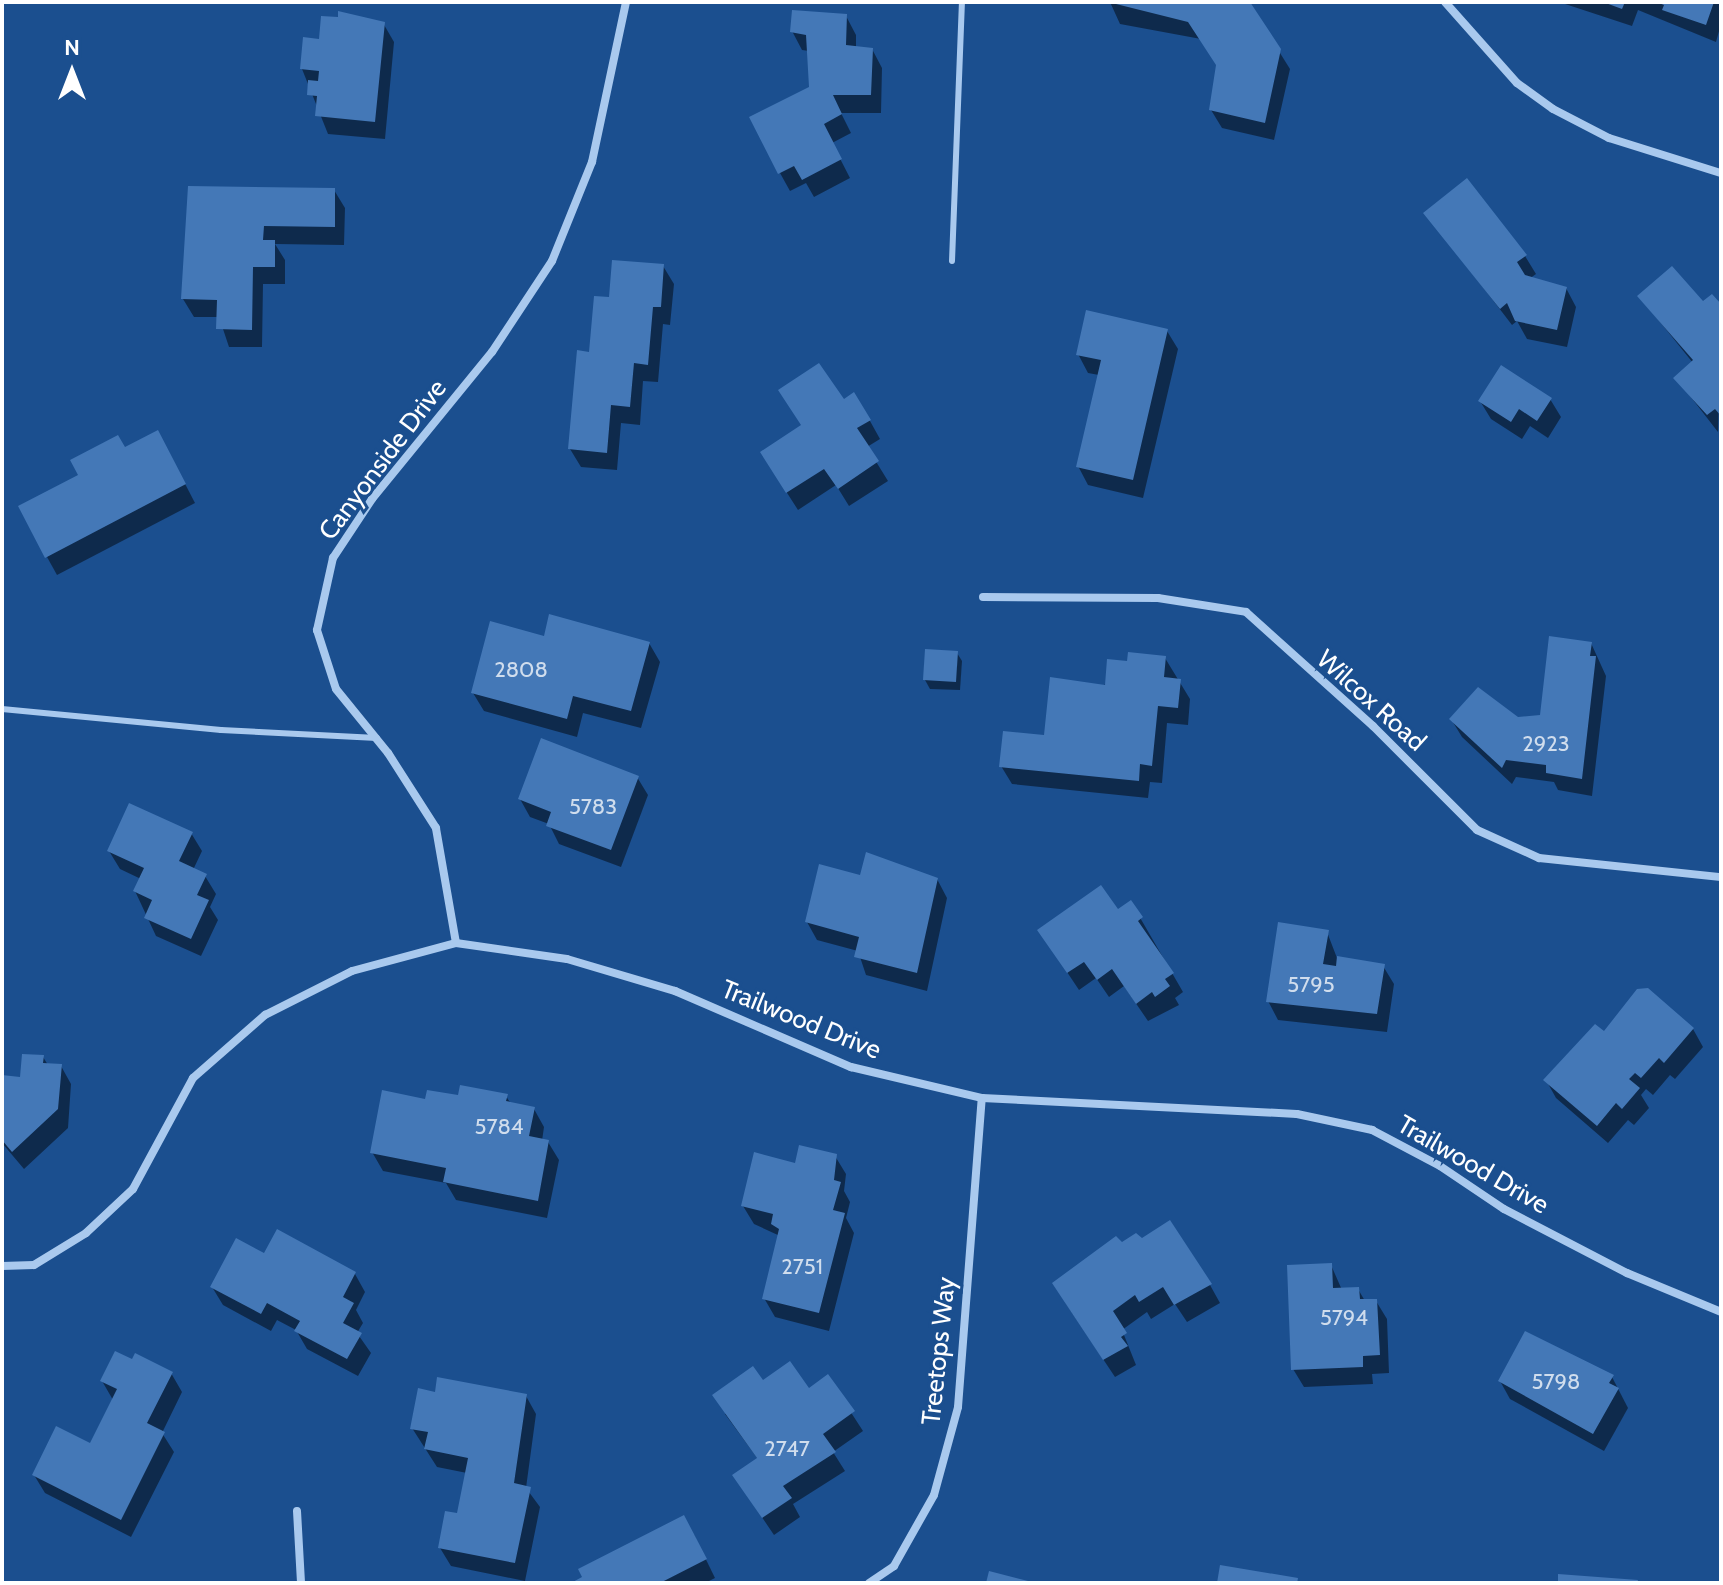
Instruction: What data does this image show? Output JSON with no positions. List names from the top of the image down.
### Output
{
  "streets": {
    "street": [
      "Canyonside Drive",
      "Wilcox Road",
      "Trailwood Drive",
      "Treetops Way"
    ]
  },
  "crossings": [
    ["Canyonside Drive", "Trailwood Drive"],
    ["Trailwood Drive", "Treetops Way"]
  ],
  "house_numbers": [
    "2808",
    "2923",
    "5783",
    "5795",
    "5784",
    "2751",
    "5794",
    "5798",
    "2747"
  ],
  "north": "top"
}
